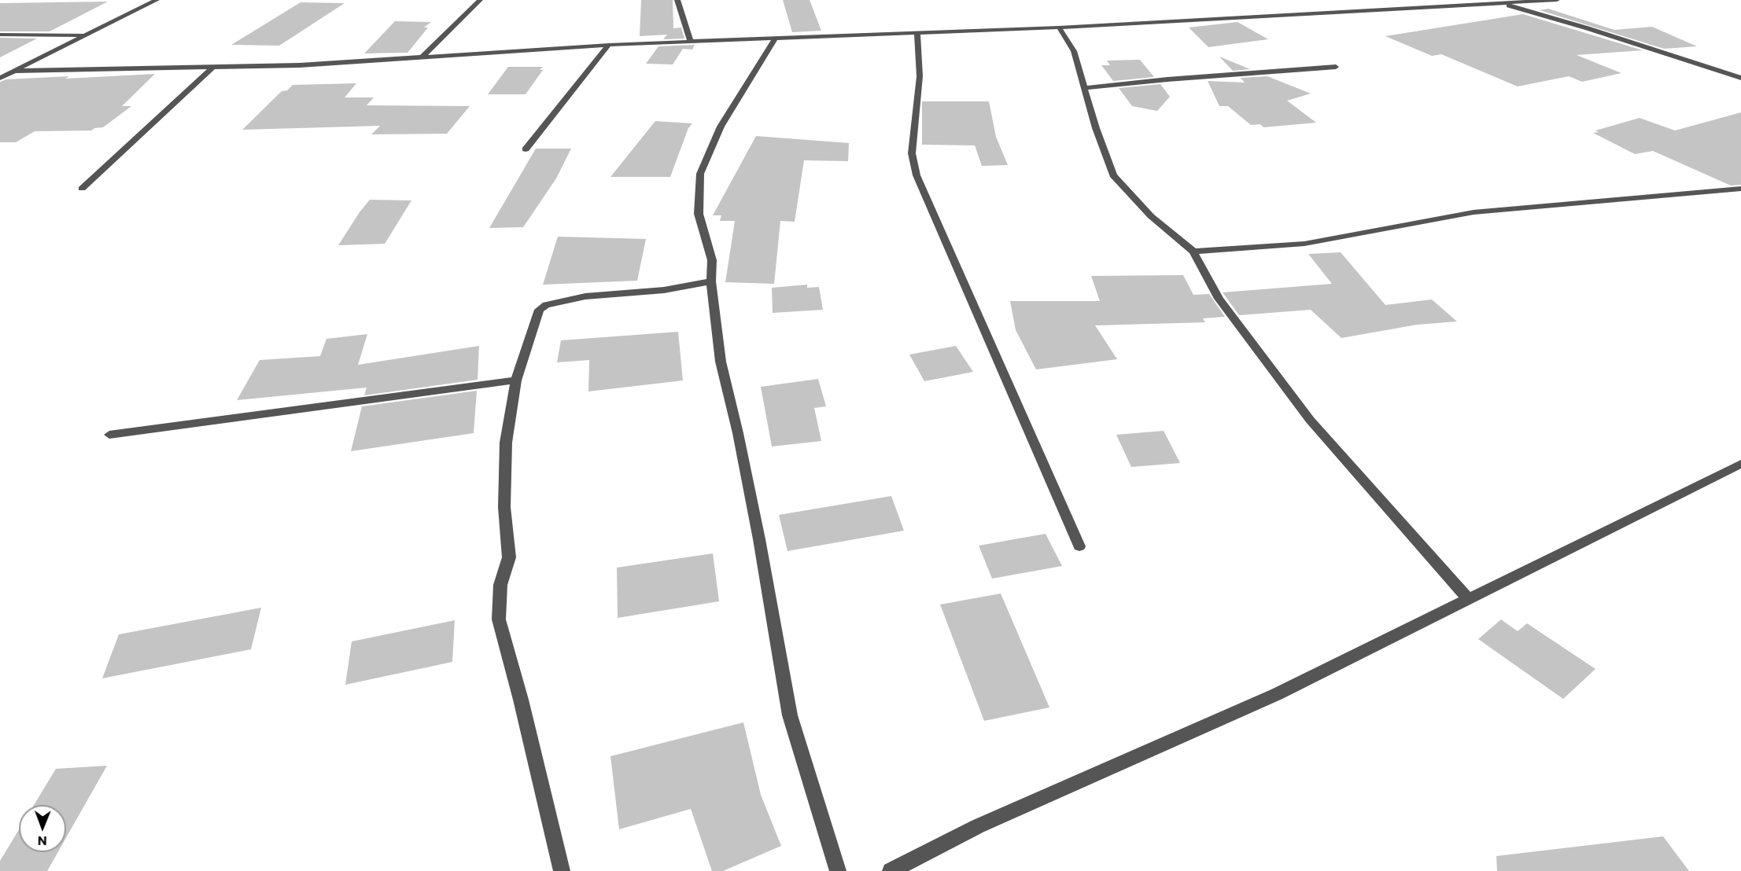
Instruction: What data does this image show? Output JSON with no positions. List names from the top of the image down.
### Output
{
  "north": "bottom"
}
